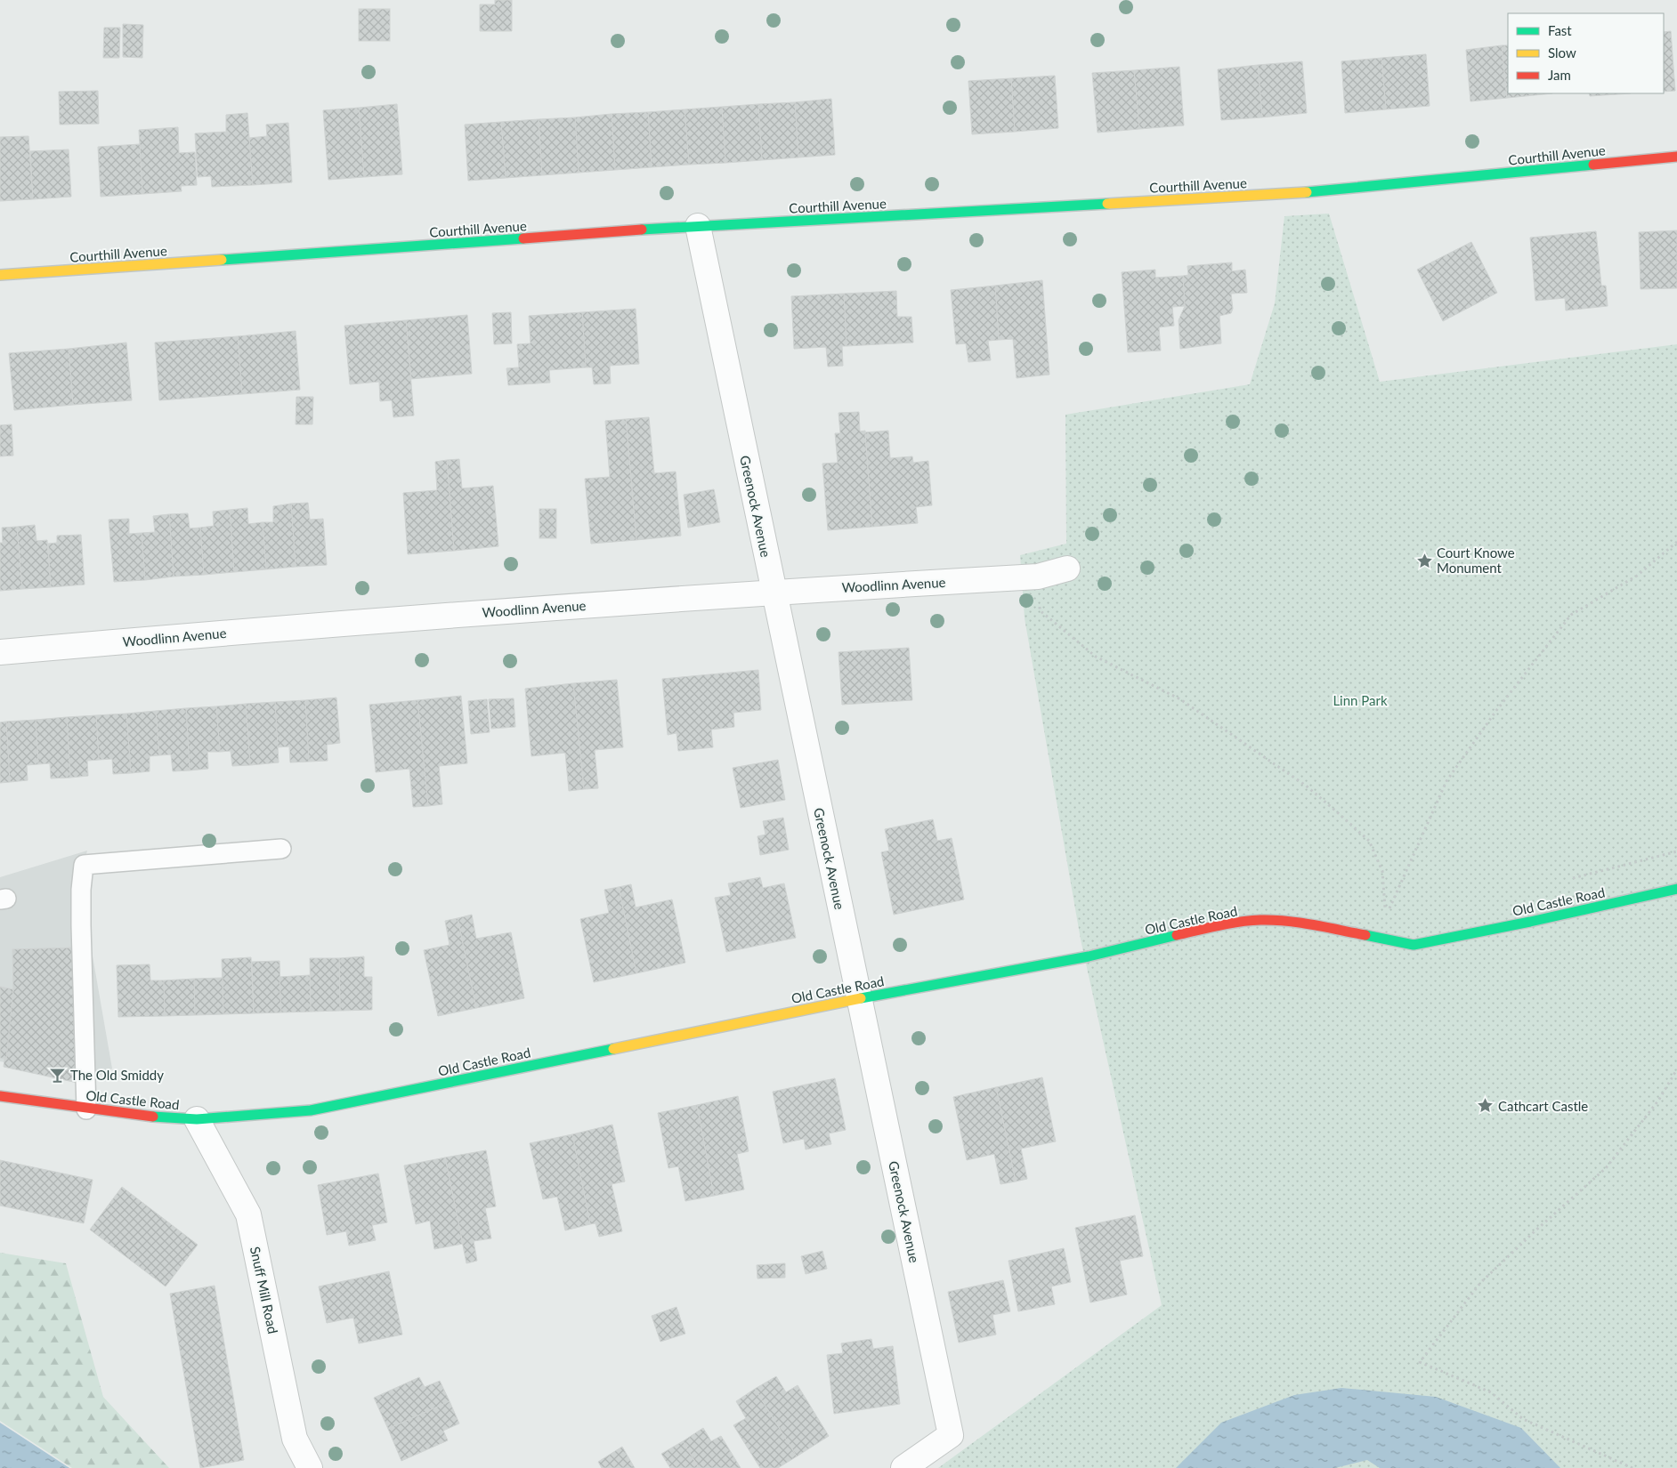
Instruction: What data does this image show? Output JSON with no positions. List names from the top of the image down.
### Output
{
  "streets": {
    "street": [
      "Courthill Avenue",
      "Greenock Avenue",
      "Woodlinn Avenue",
      "Old Castle Road",
      "Snuff Mill Road"
    ]
  },
  "crossings": [
    ["Courthill Avenue", "Greenock Avenue"],
    ["Greenock Avenue", "Woodlinn Avenue"],
    ["Greenock Avenue", "Old Castle Road"],
    ["Old Castle Road", "Snuff Mill Road"]
  ],
  "parks": ["Linn Park"],
  "places": {
    "place": ["Court Knowe Monument", "Cathcart Castle"],
    "bar": ["The Old Smiddy"]
  },
  "legend": ["Fast", "Slow", "Jam"]
}
